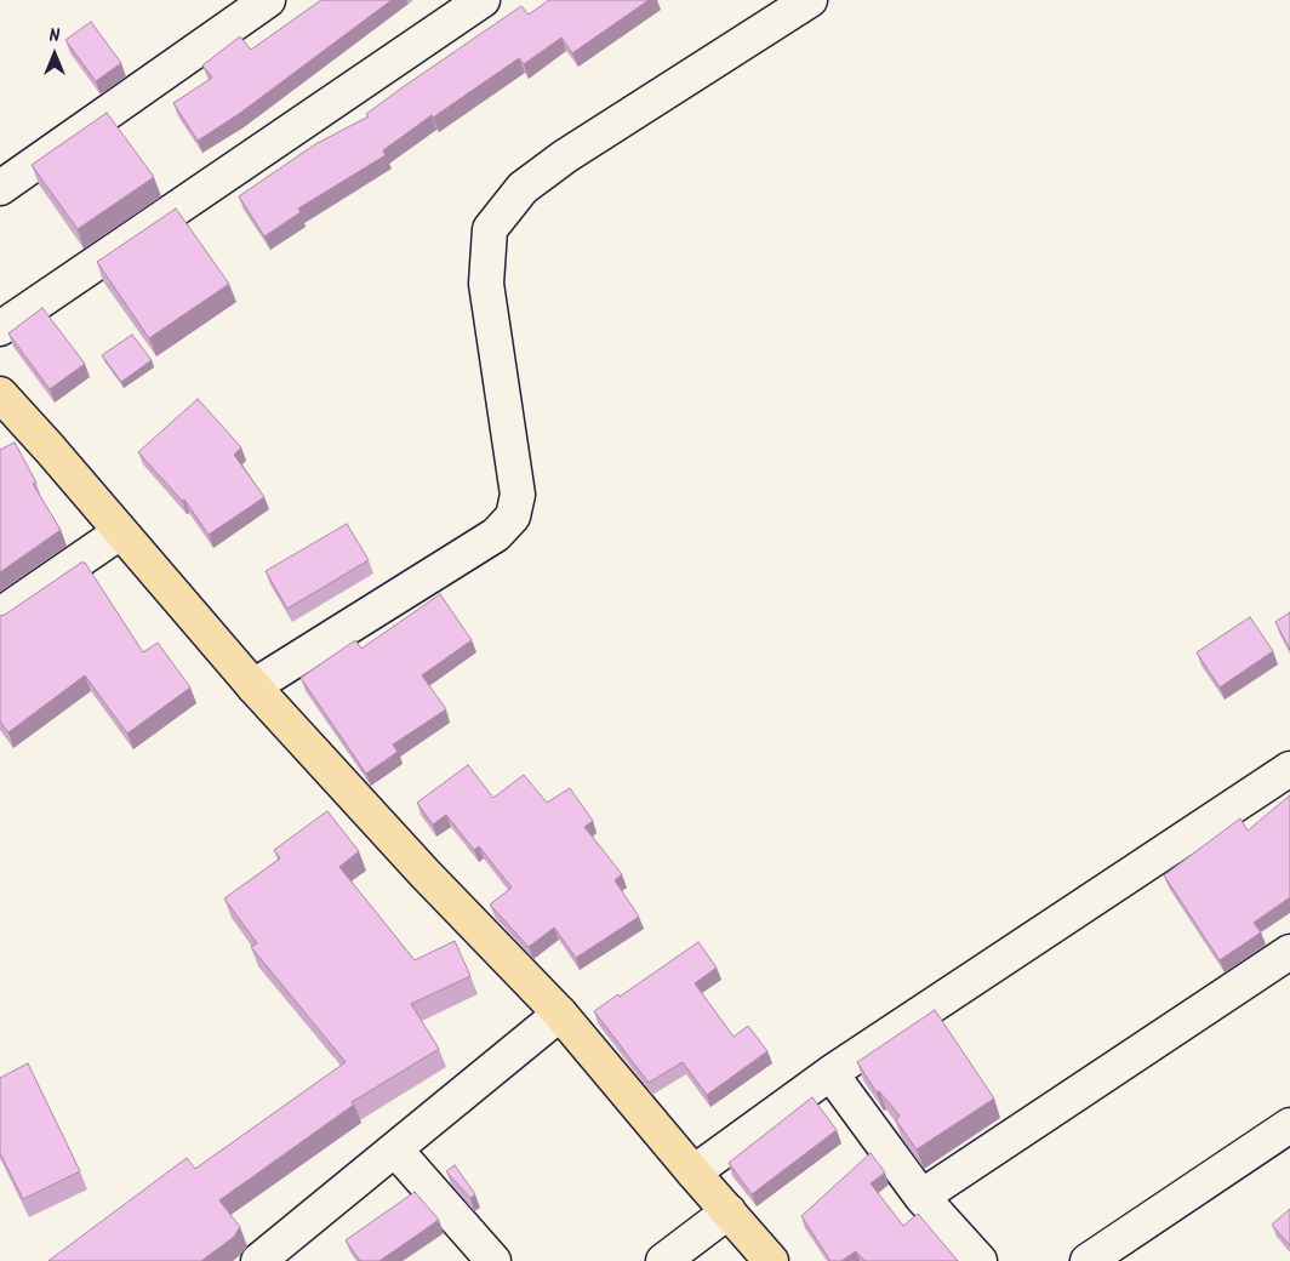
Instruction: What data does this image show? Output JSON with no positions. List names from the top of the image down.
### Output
{
  "north": "top"
}
